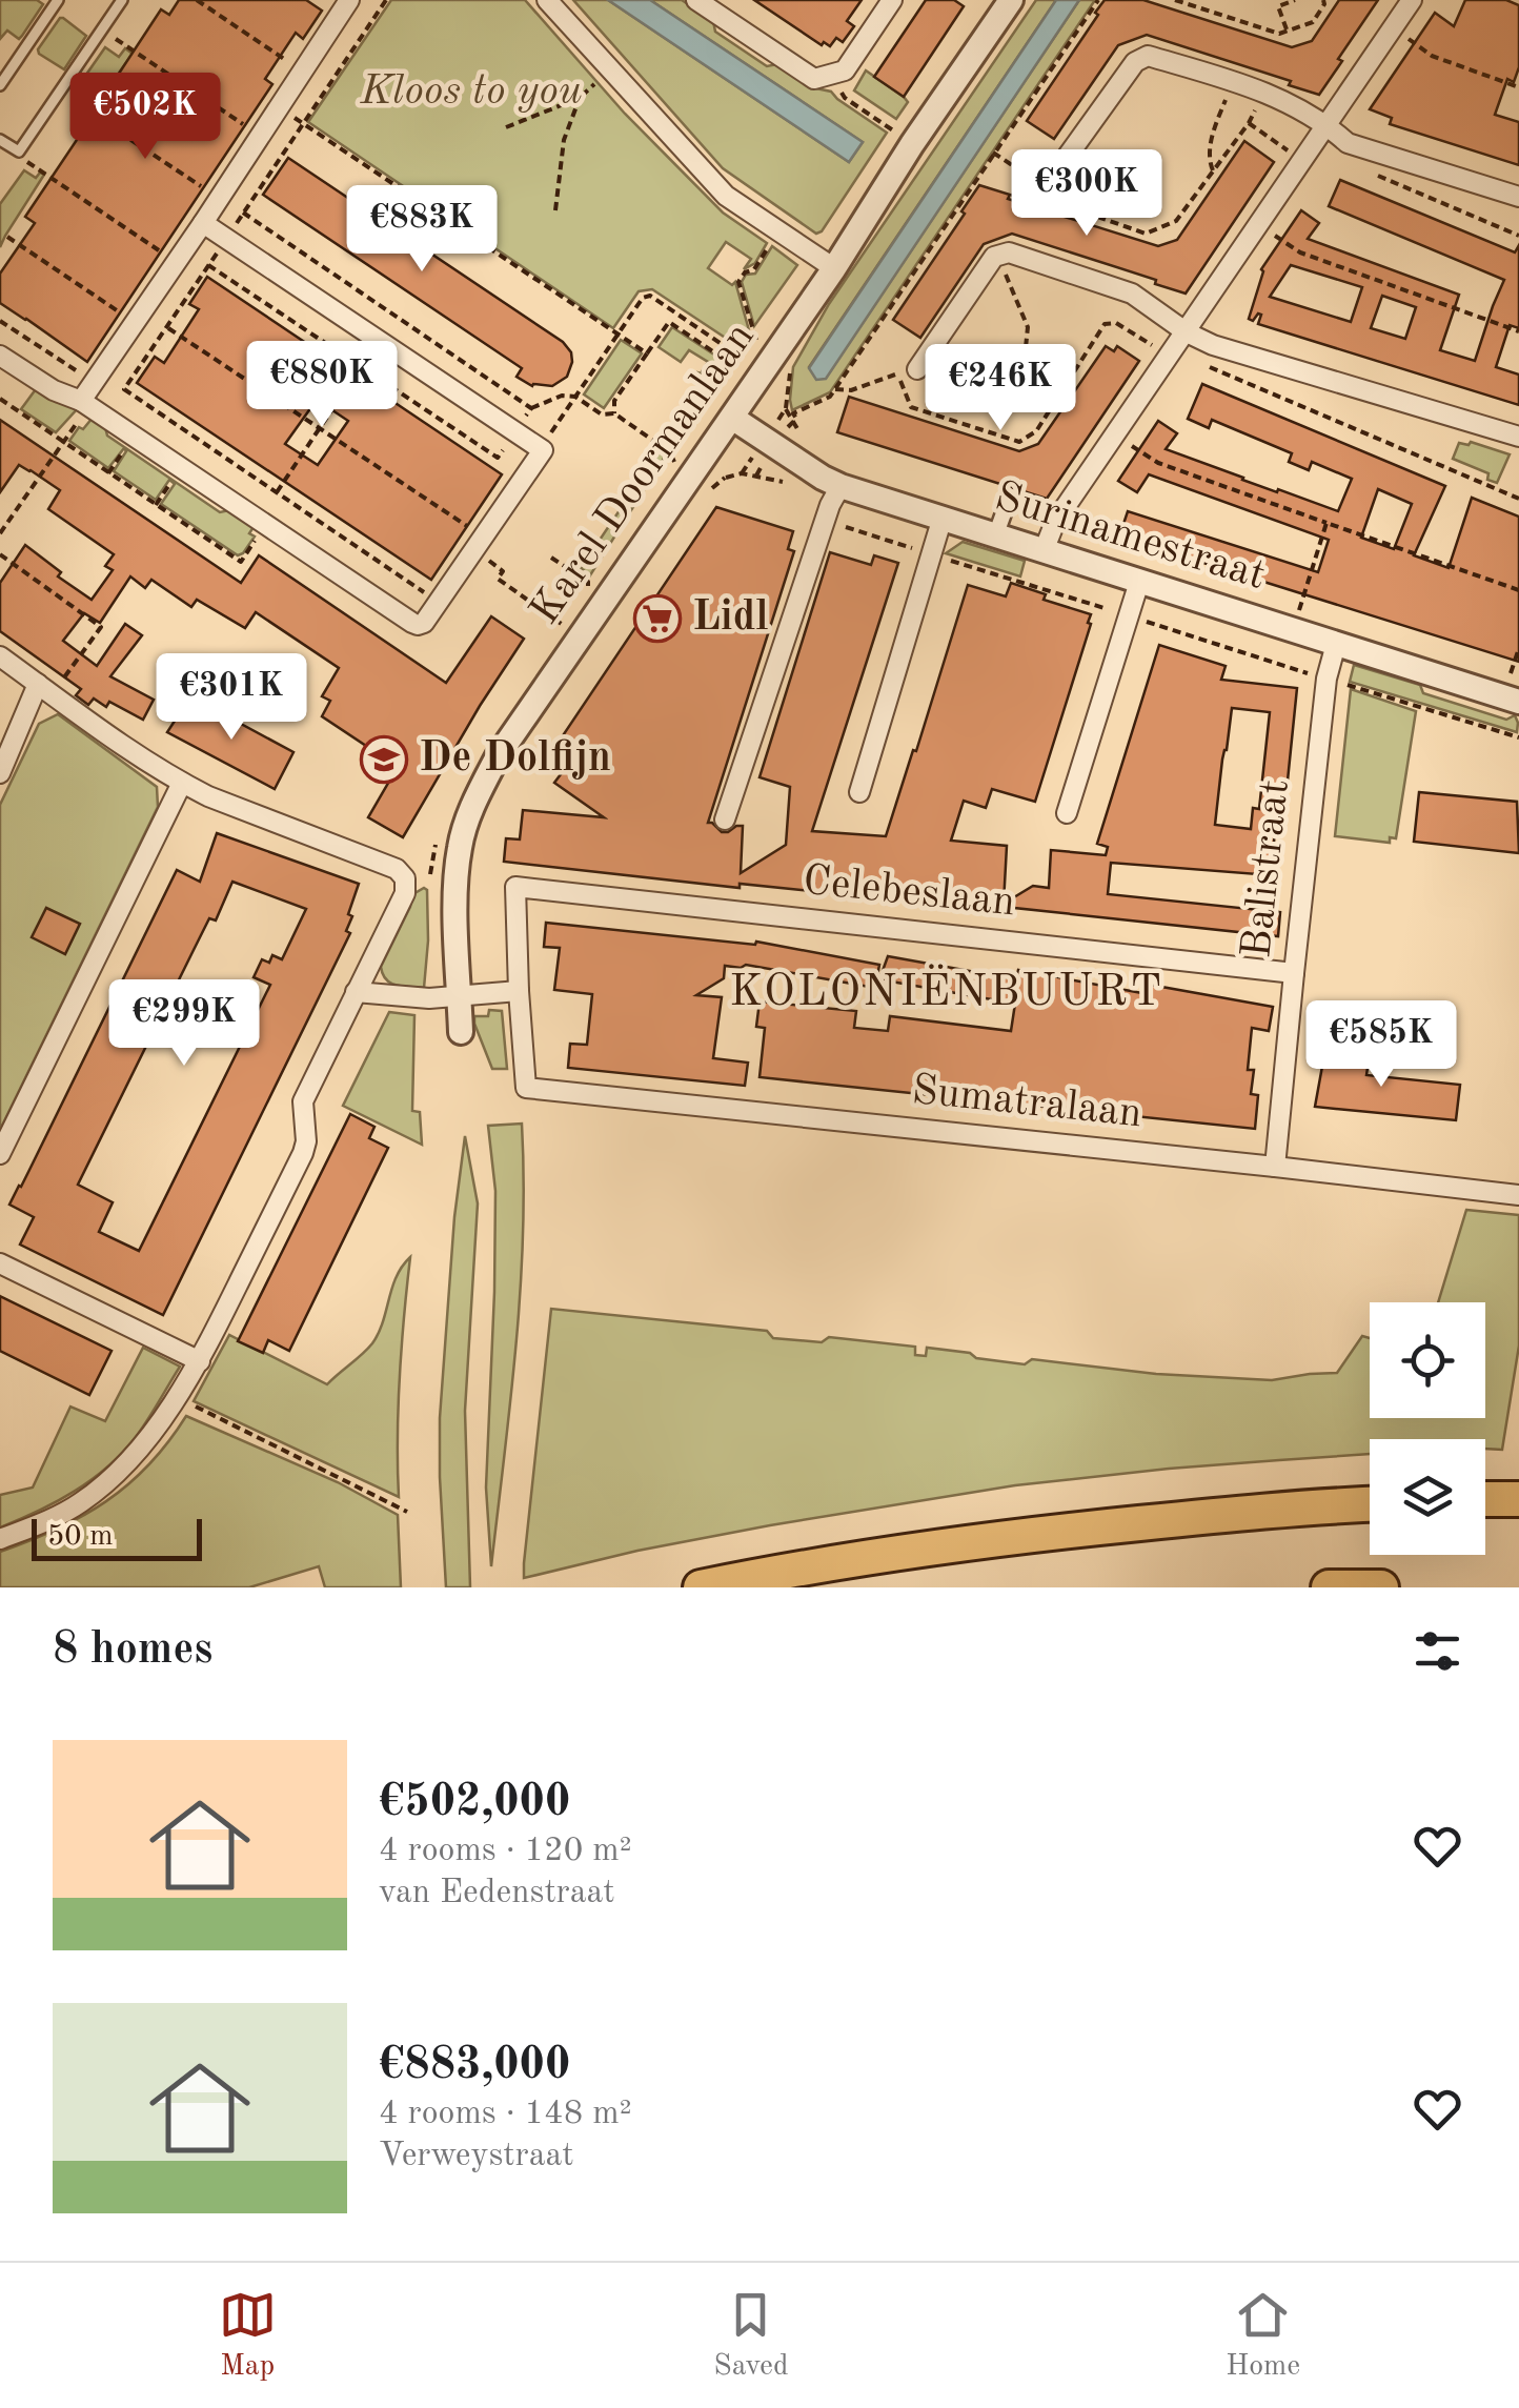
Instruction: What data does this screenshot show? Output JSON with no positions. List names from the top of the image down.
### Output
{
  "streets": {
    "street": [
      "Karel Doormanlaan",
      "Surinamestraat",
      "Balistraat",
      "Celebeslaan",
      "Sumatralaan"
    ]
  },
  "crossings": [
    ["Karel Doormanlaan", "Surinamestraat"],
    ["Surinamestraat", "Balistraat"],
    ["Balistraat", "Celebeslaan"],
    ["Balistraat", "Sumatralaan"],
    ["Celebeslaan", "Sumatralaan"]
  ],
  "districts": ["KOLONIËNBUURT"],
  "parks": ["Kloos to you"],
  "places": {
    "supermarket": ["Lidl"],
    "school or university": ["De Dolfijn"]
  },
  "scale_bar": "50 m",
  "page": {
    "price": [
      "€502K",
      "€300K",
      "€883K",
      "€880K",
      "€246K",
      "€301K",
      "€299K",
      "€585K"
    ],
    "scale": "50 m",
    "heading": "8 homes",
    "list": [
      {
        "name": "€502,000",
        "note": "4 rooms · 120 m² · van Eedenstraat"
      },
      {
        "name": "€883,000",
        "note": "4 rooms · 148 m² · Verweystraat"
      }
    ],
    "tabs": ["Map", "Saved", "Home"]
  }
}
